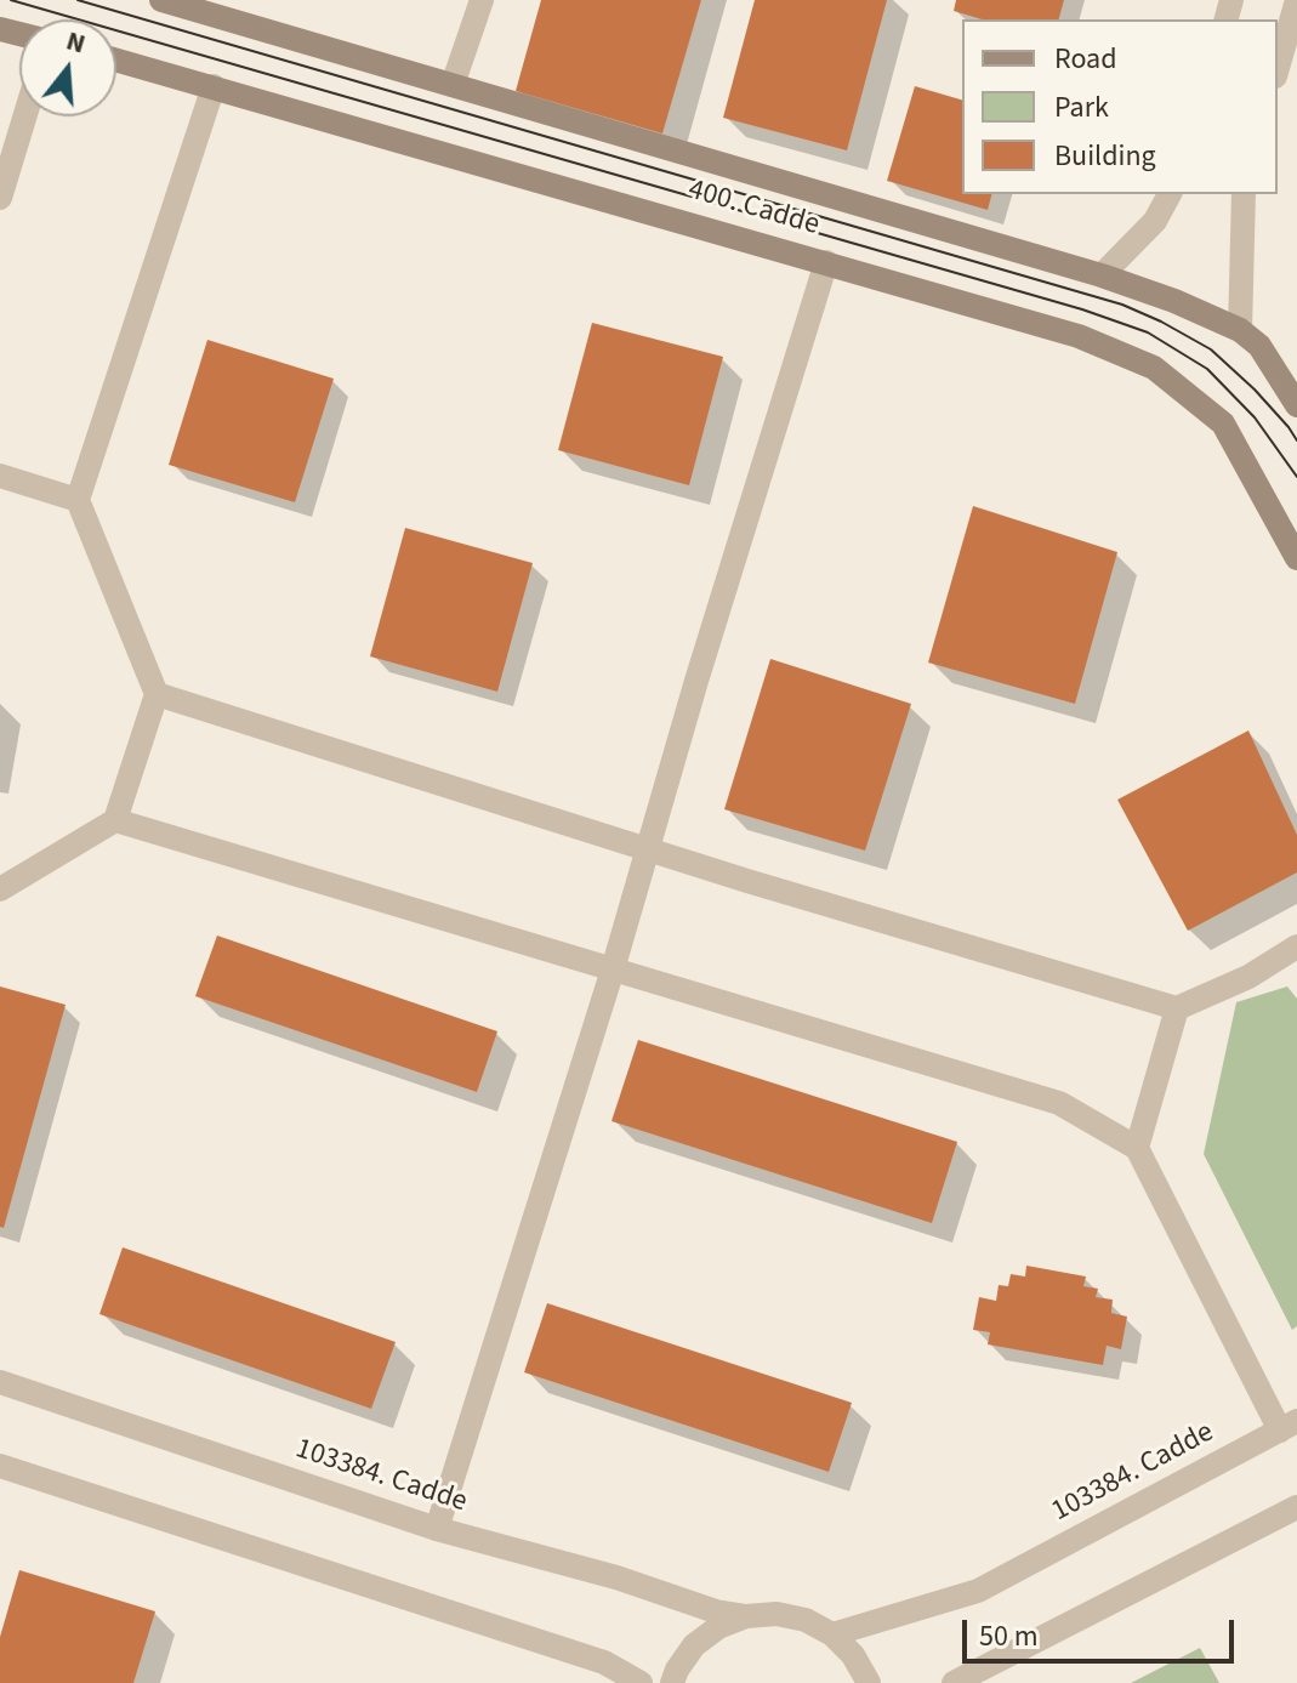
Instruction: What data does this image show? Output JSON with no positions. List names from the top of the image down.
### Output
{
  "streets": {
    "main road": ["400. Cadde"],
    "street": ["103384. Cadde"]
  },
  "legend": ["Road", "Park", "Building"],
  "scale_bar": "50 m",
  "north": "top"
}
